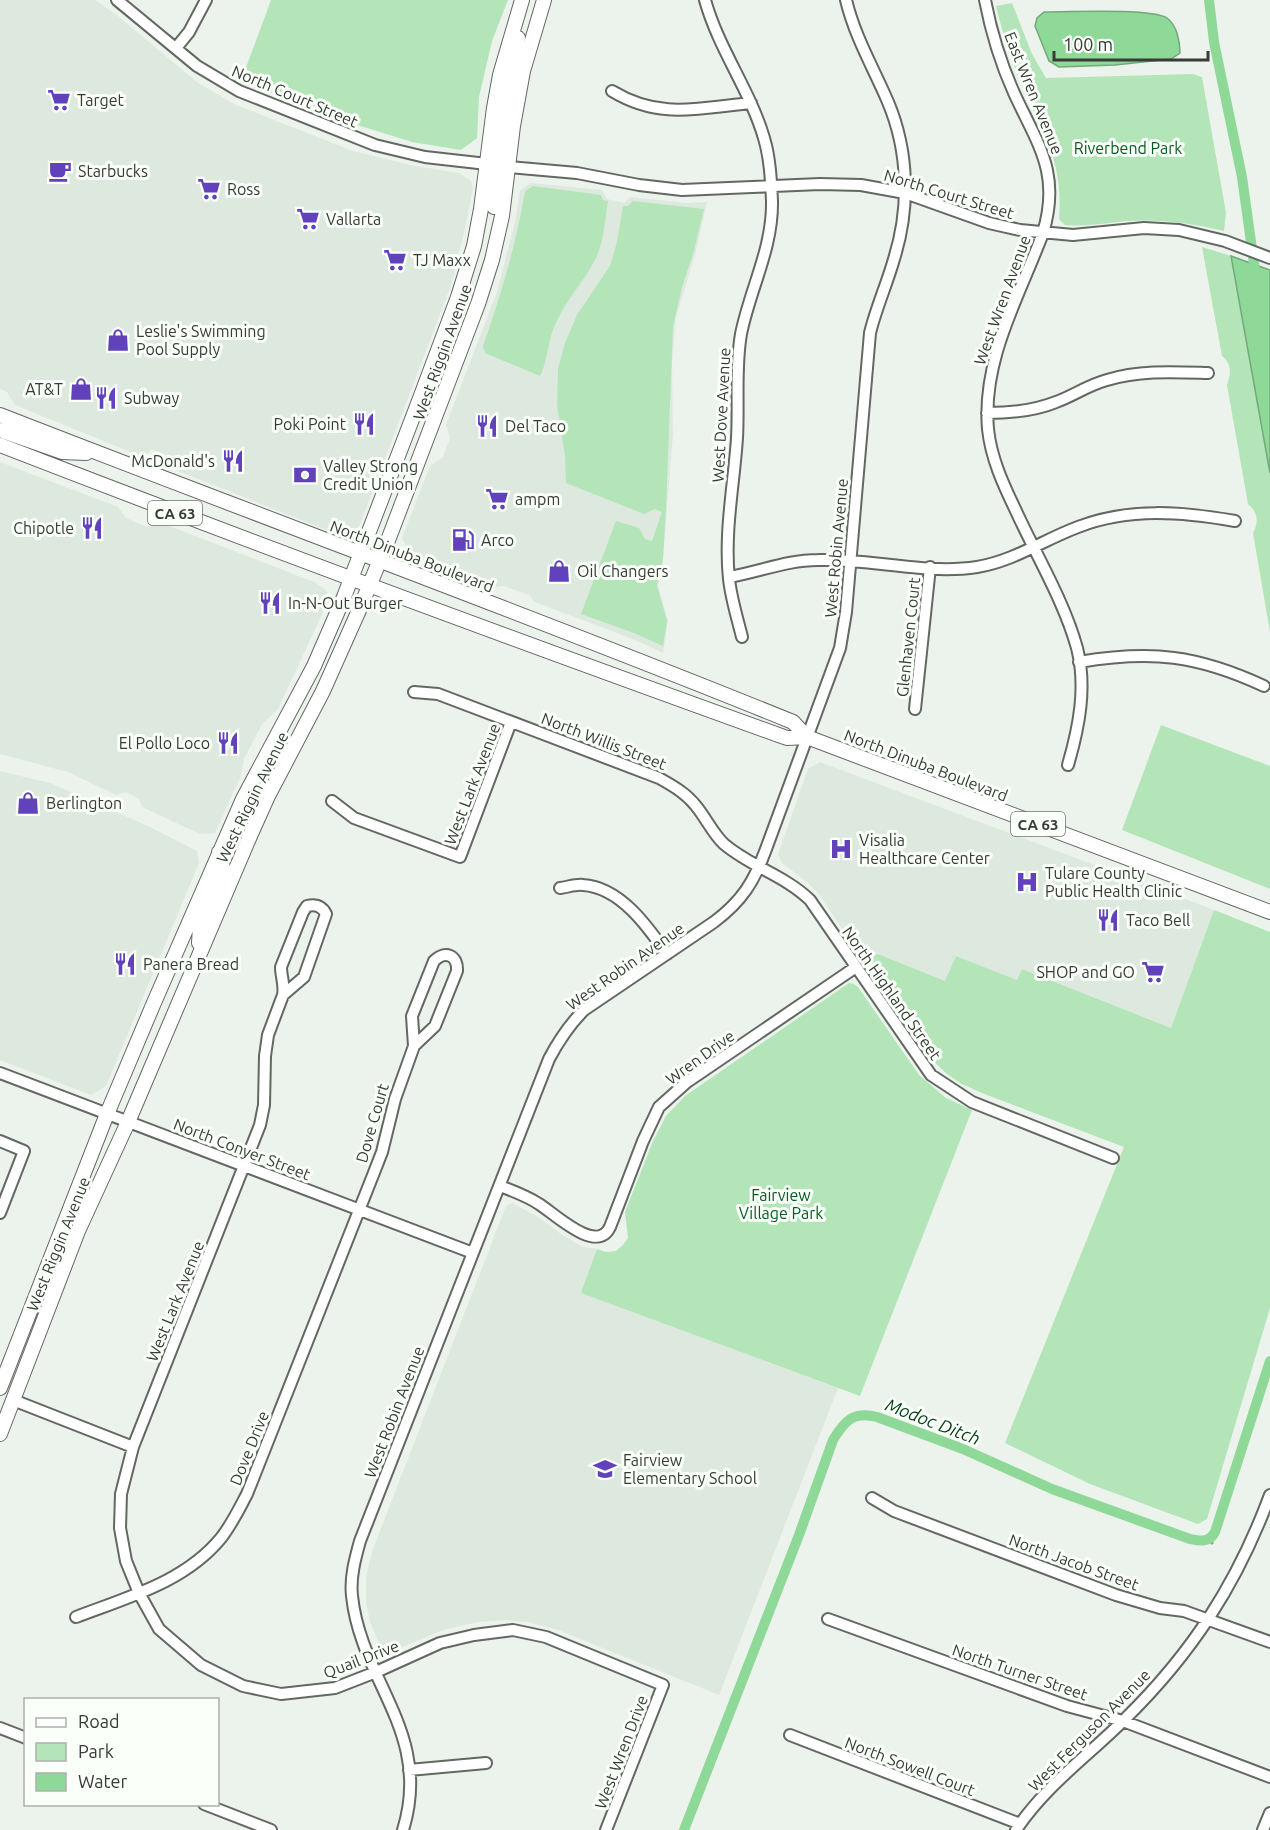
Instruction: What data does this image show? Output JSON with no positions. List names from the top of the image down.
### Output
{
  "streets": {
    "main road": ["West Riggin Avenue", "CA 63", "North Dinuba Boulevard"],
    "street": [
      "East Wren Avenue",
      "North Court Street",
      "West Wren Avenue",
      "West Dove Avenue",
      "West Robin Avenue",
      "Glenhaven Court",
      "North Willis Street",
      "West Lark Avenue",
      "North Highland Street",
      "Wren Drive",
      "Dove Court",
      "North Conyer Street",
      "Dove Drive",
      "North Jacob Street",
      "Quail Drive",
      "North Turner Street",
      "West Ferguson Avenue",
      "West Wren Drive",
      "North Sowell Court"
    ]
  },
  "crossings": [
    ["East Wren Avenue", "North Court Street"],
    ["East Wren Avenue", "West Wren Avenue"],
    ["North Court Street", "West Wren Avenue"],
    ["North Court Street", "West Riggin Avenue"],
    ["North Court Street", "West Dove Avenue"],
    ["North Court Street", "West Robin Avenue"],
    ["West Riggin Avenue", "North Dinuba Boulevard"],
    ["West Riggin Avenue", "North Conyer Street"],
    ["West Robin Avenue", "North Dinuba Boulevard"],
    ["West Robin Avenue", "North Willis Street"],
    ["West Robin Avenue", "North Highland Street"],
    ["West Robin Avenue", "Wren Drive"],
    ["West Robin Avenue", "North Conyer Street"],
    ["West Robin Avenue", "Quail Drive"],
    ["North Willis Street", "West Lark Avenue"],
    ["North Willis Street", "North Highland Street"],
    ["West Lark Avenue", "North Conyer Street"],
    ["West Lark Avenue", "Quail Drive"],
    ["North Highland Street", "Wren Drive"],
    ["Dove Court", "North Conyer Street"],
    ["Dove Court", "Dove Drive"],
    ["North Conyer Street", "Dove Drive"],
    ["Dove Drive", "Quail Drive"],
    ["North Jacob Street", "West Ferguson Avenue"],
    ["Quail Drive", "West Wren Drive"],
    ["North Turner Street", "West Ferguson Avenue"],
    ["West Ferguson Avenue", "North Sowell Court"]
  ],
  "water": ["Modoc Ditch"],
  "parks": ["Riverbend Park", "Fairview Village Park"],
  "places": {
    "supermarket": [
      "Target",
      "Ross",
      "Vallarta",
      "TJ Maxx",
      "ampm",
      "SHOP and GO"
    ],
    "cafe": ["Starbucks"],
    "shop": [
      "Leslie's Swimming Pool Supply",
      "AT&T",
      "Oil Changers",
      "Berlington"
    ],
    "restaurant": [
      "Subway",
      "Poki Point",
      "Del Taco",
      "McDonald's",
      "Chipotle",
      "In-N-Out Burger",
      "El Pollo Loco",
      "Taco Bell",
      "Panera Bread"
    ],
    "bank": ["Valley Strong Credit Union"],
    "fuel station": ["Arco"],
    "hospital": ["Visalia Healthcare Center", "Tulare County Public Health Clinic"],
    "school or university": ["Fairview Elementary School"]
  },
  "legend": ["Road", "Park", "Water"],
  "scale_bar": "100 m"
}
